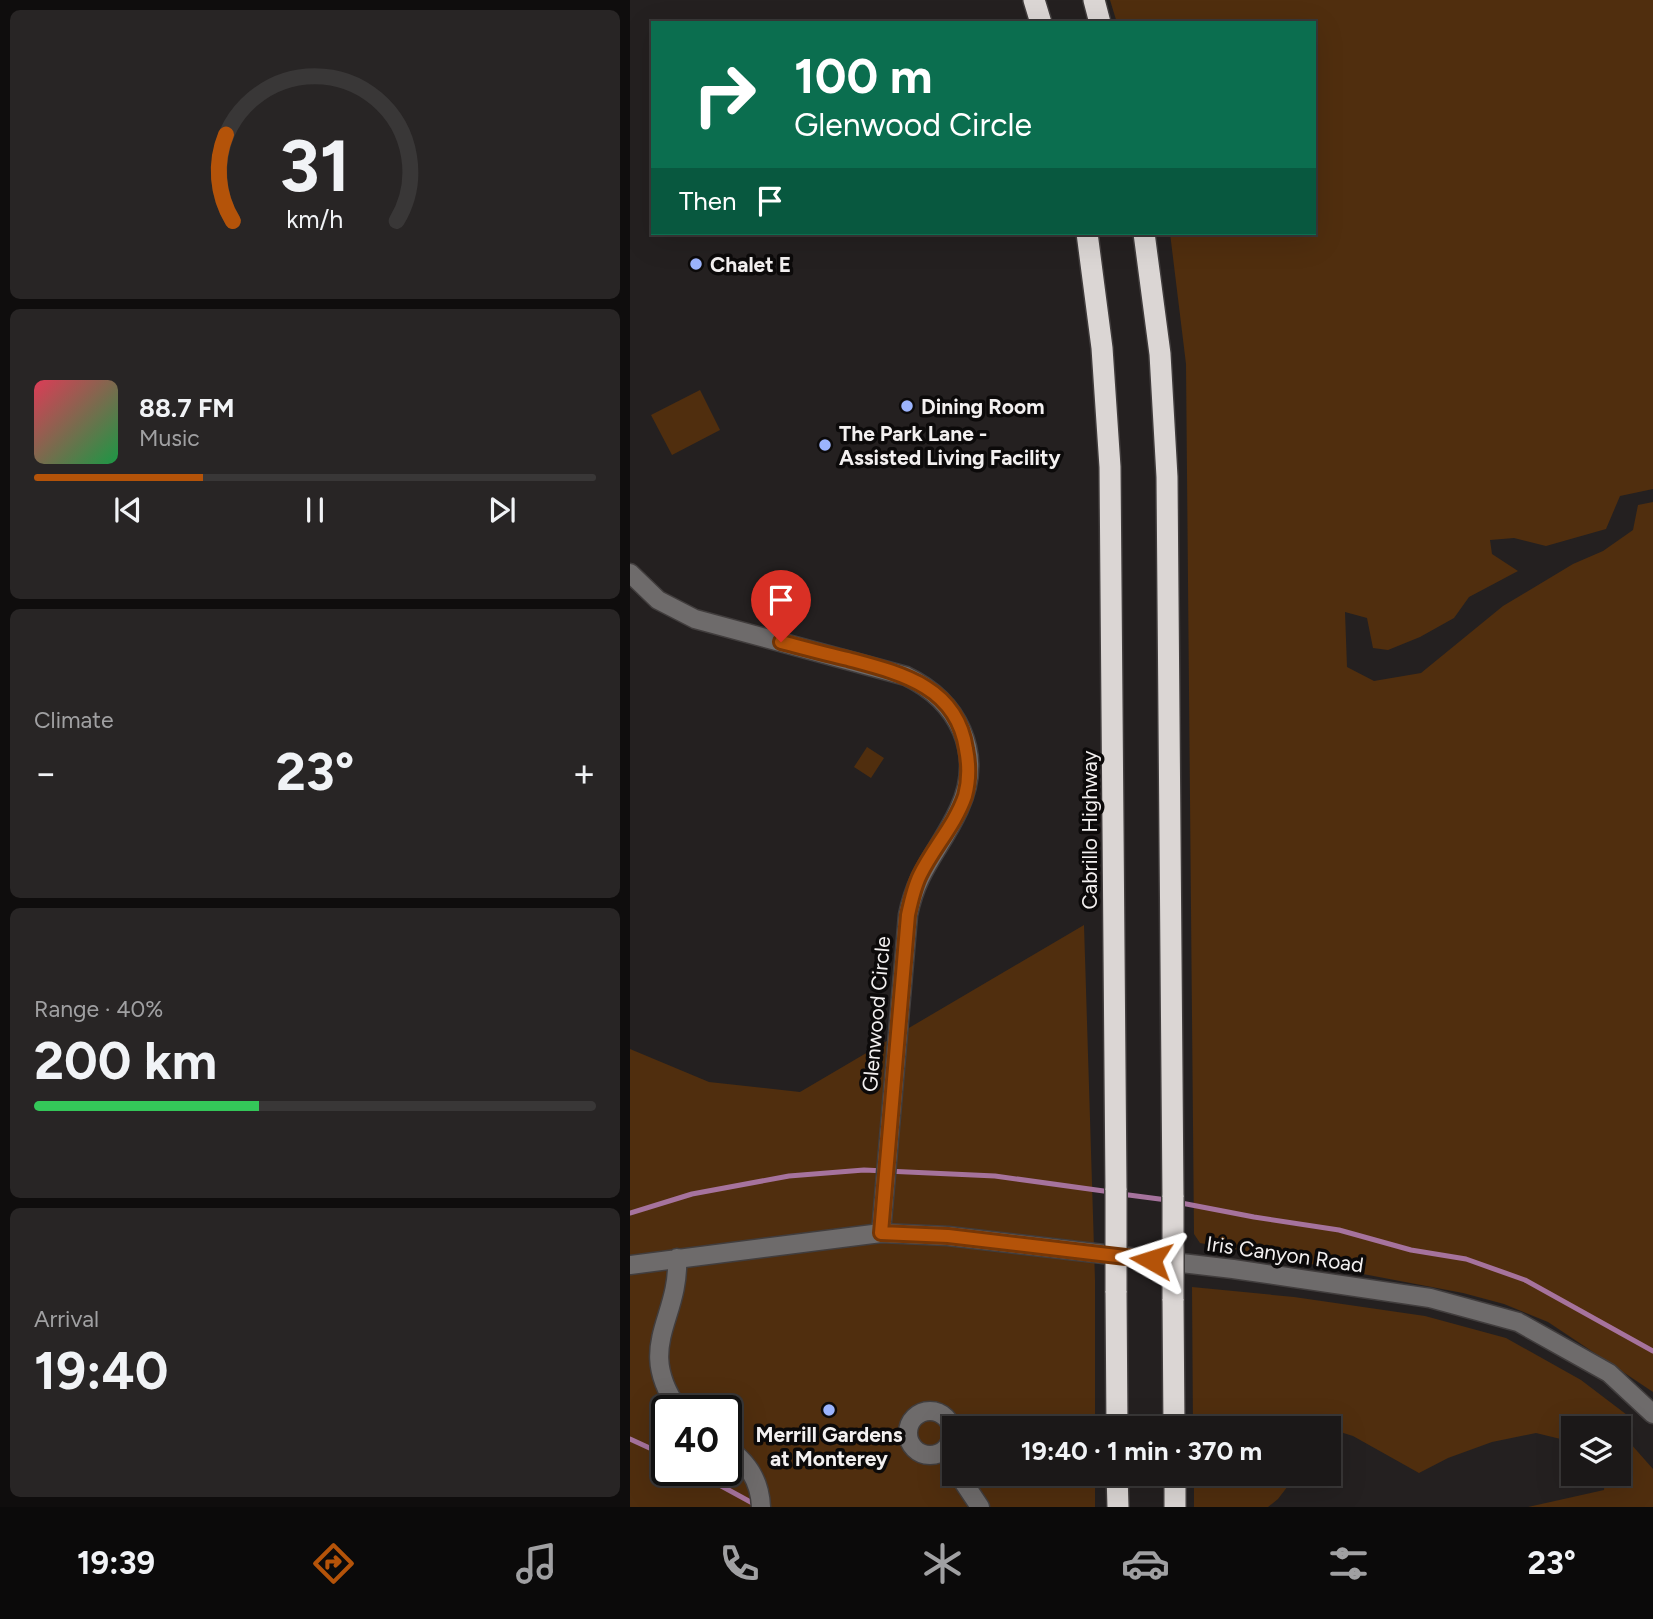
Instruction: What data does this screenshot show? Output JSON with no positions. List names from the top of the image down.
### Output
{
  "streets": {
    "highway": ["Cabrillo Highway"],
    "street": ["Glenwood Circle", "Iris Canyon Road"]
  },
  "crossings": [
    ["Glenwood Circle", "Iris Canyon Road"]
  ],
  "places": [
    "Chalet E",
    "Dining Room",
    "The Park Lane - Assisted Living Facility",
    "Merrill Gardens at Monterey"
  ],
  "page": {
    "turn": ["100 m", "Glenwood Circle"],
    "then": "Then",
    "song": ["88.7 FM", "Music"],
    "tile": [
      "Climate",
      ["Range · 40%", "200 km"],
      ["Arrival", "19:40"]
    ],
    "heat": ["−", "23°", "+"],
    "limit": "40",
    "trip": "19:40 · 1 min · 370 m",
    "tabs": ["19:39", "23°"],
    "gauge": ["31", "km/h"]
  }
}
